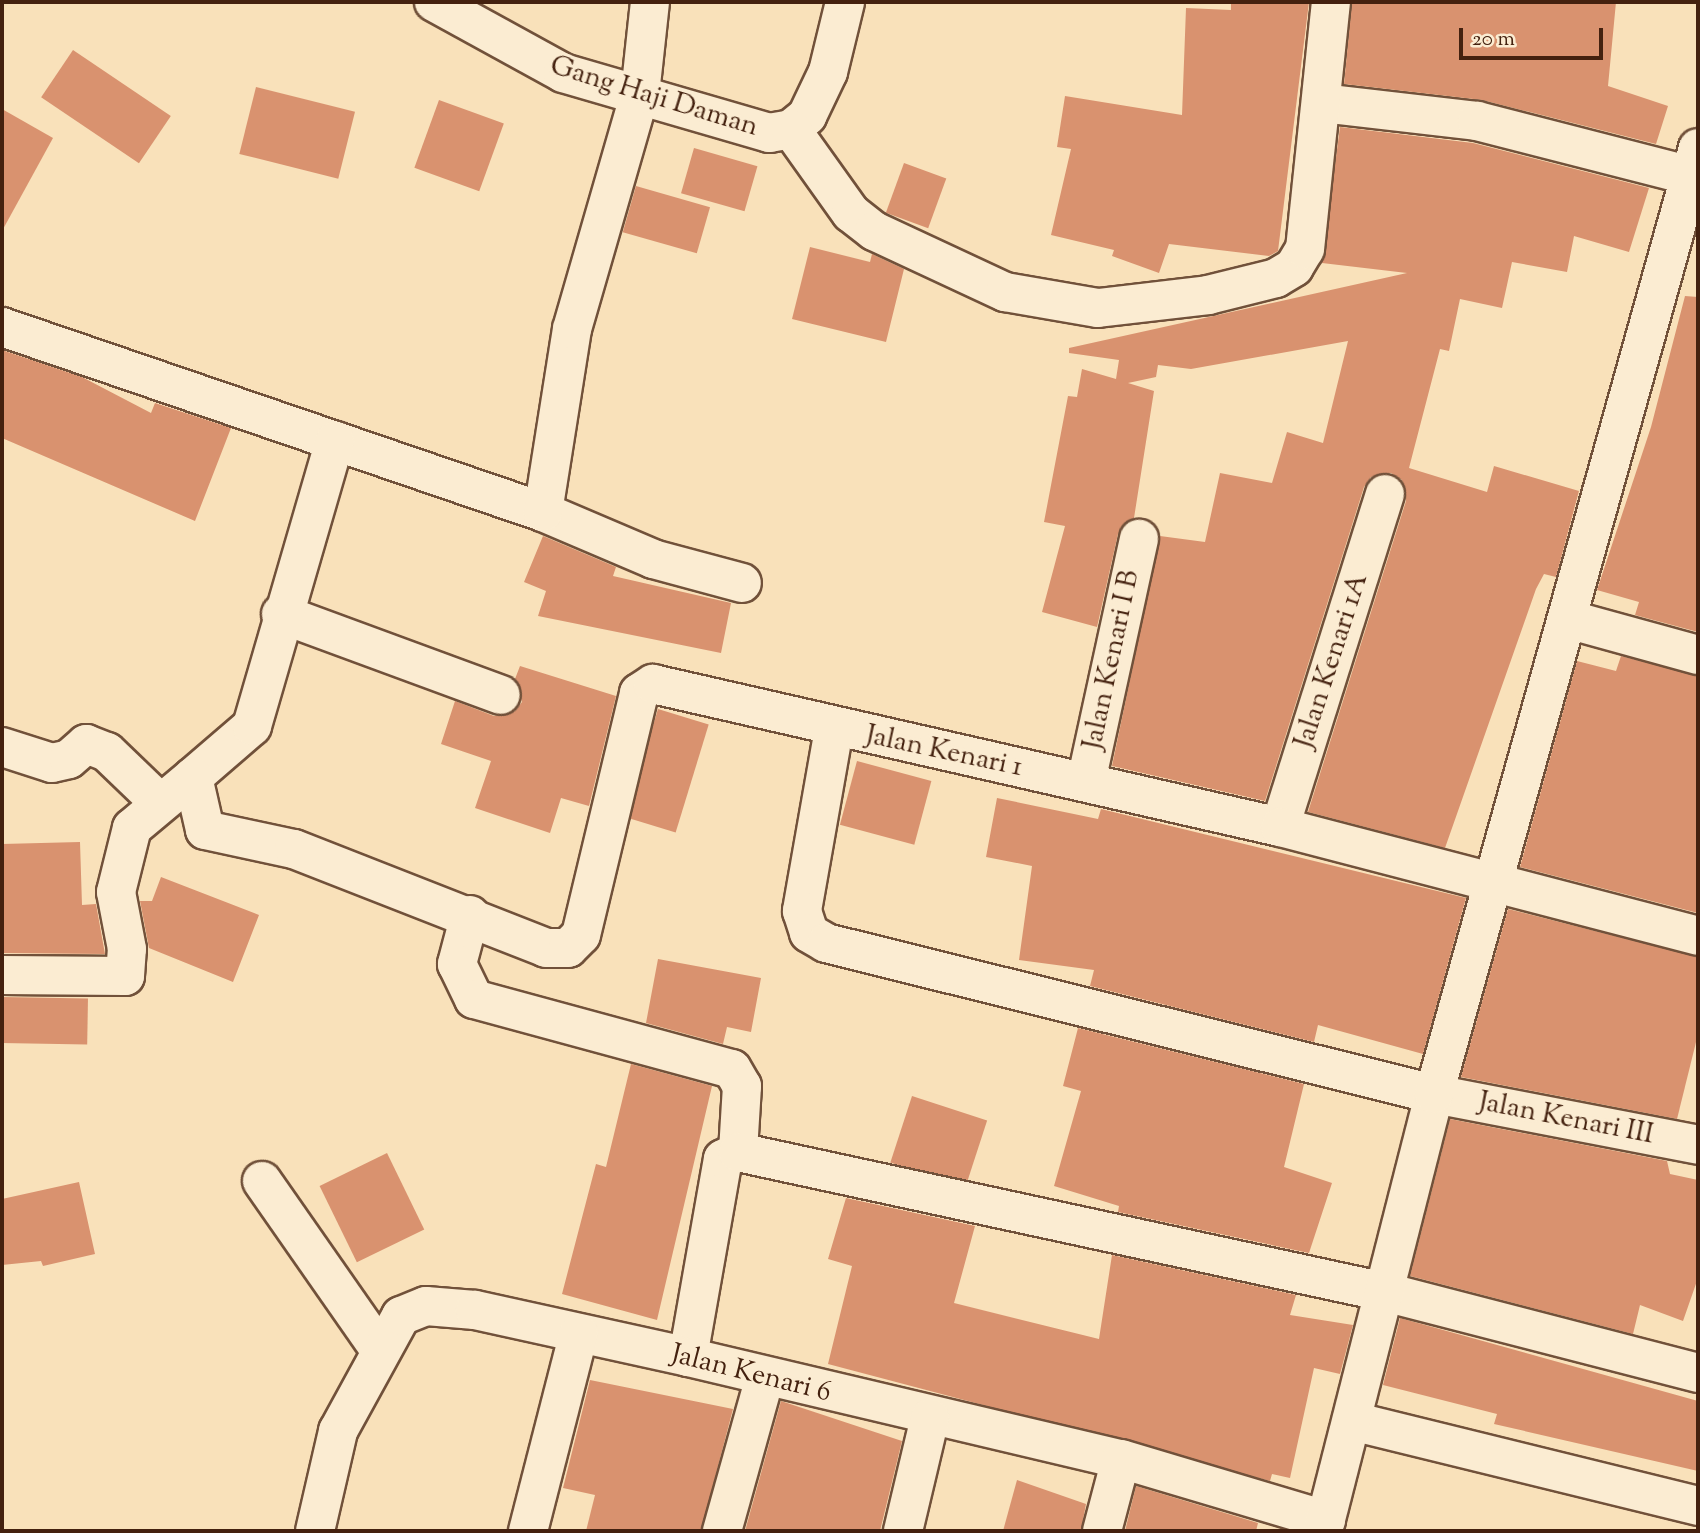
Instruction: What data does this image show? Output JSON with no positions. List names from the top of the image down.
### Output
{
  "streets": {
    "street": [
      "Gang Haji Daman",
      "Jalan Kenari I B",
      "Jalan Kenari 1A",
      "Jalan Kenari 1",
      "Jalan Kenari III",
      "Jalan Kenari 6"
    ]
  },
  "crossings": [
    ["Jalan Kenari I B", "Jalan Kenari 1"],
    ["Jalan Kenari 1A", "Jalan Kenari 1"],
    ["Jalan Kenari 1", "Jalan Kenari III"]
  ],
  "scale_bar": "20 m"
}
